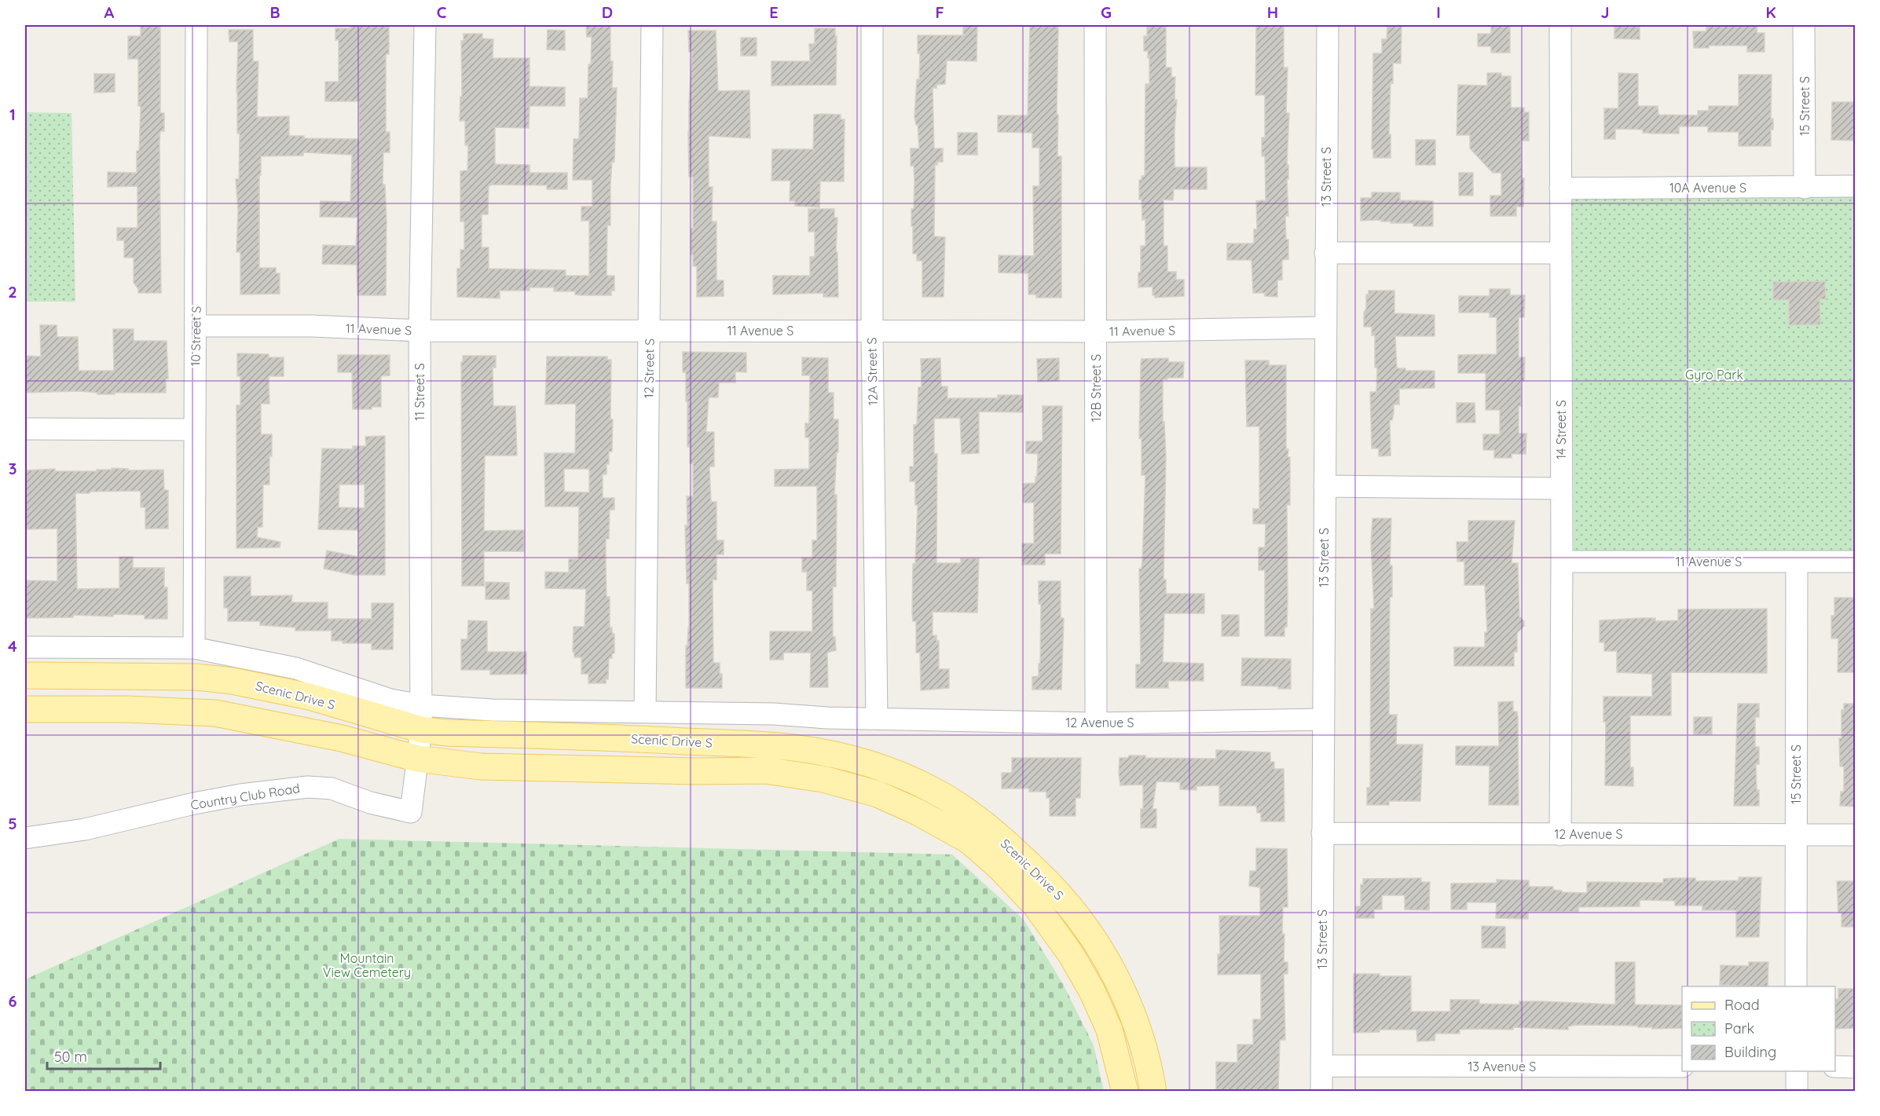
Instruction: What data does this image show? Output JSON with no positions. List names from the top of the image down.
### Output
{
  "streets": {
    "main road": ["Scenic Drive S"],
    "street": [
      "15 Street S",
      "13 Street S",
      "10A Avenue S",
      "11 Avenue S",
      "10 Street S",
      "12 Street S",
      "12A Street S",
      "12B Street S",
      "11 Street S",
      "14 Street S",
      "12 Avenue S",
      "Country Club Road",
      "13 Avenue S"
    ]
  },
  "crossings": [
    ["15 Street S", "10A Avenue S"],
    ["15 Street S", "11 Avenue S"],
    ["15 Street S", "12 Avenue S"],
    ["13 Street S", "11 Avenue S"],
    ["13 Street S", "12 Avenue S"],
    ["13 Street S", "13 Avenue S"],
    ["10A Avenue S", "14 Street S"],
    ["11 Avenue S", "10 Street S"],
    ["11 Avenue S", "12 Street S"],
    ["11 Avenue S", "12A Street S"],
    ["11 Avenue S", "12B Street S"],
    ["11 Avenue S", "11 Street S"],
    ["11 Avenue S", "14 Street S"],
    ["10 Street S", "Scenic Drive S"],
    ["12 Street S", "Scenic Drive S"],
    ["12A Street S", "Scenic Drive S"],
    ["12A Street S", "12 Avenue S"],
    ["12B Street S", "12 Avenue S"],
    ["11 Street S", "Scenic Drive S"],
    ["11 Street S", "Country Club Road"],
    ["14 Street S", "12 Avenue S"],
    ["Scenic Drive S", "12 Avenue S"],
    ["Scenic Drive S", "Country Club Road"]
  ],
  "parks": ["Gyro Park", "Mountain View Cemetery"],
  "legend": ["Road", "Park", "Building"],
  "scale_bar": "50 m",
  "grid": {
    "columns": [
      "A",
      "B",
      "C",
      "D",
      "E",
      "F",
      "G",
      "H",
      "I",
      "J",
      "K"
    ],
    "rows": [
      "1",
      "2",
      "3",
      "4",
      "5",
      "6"
    ]
  }
}
